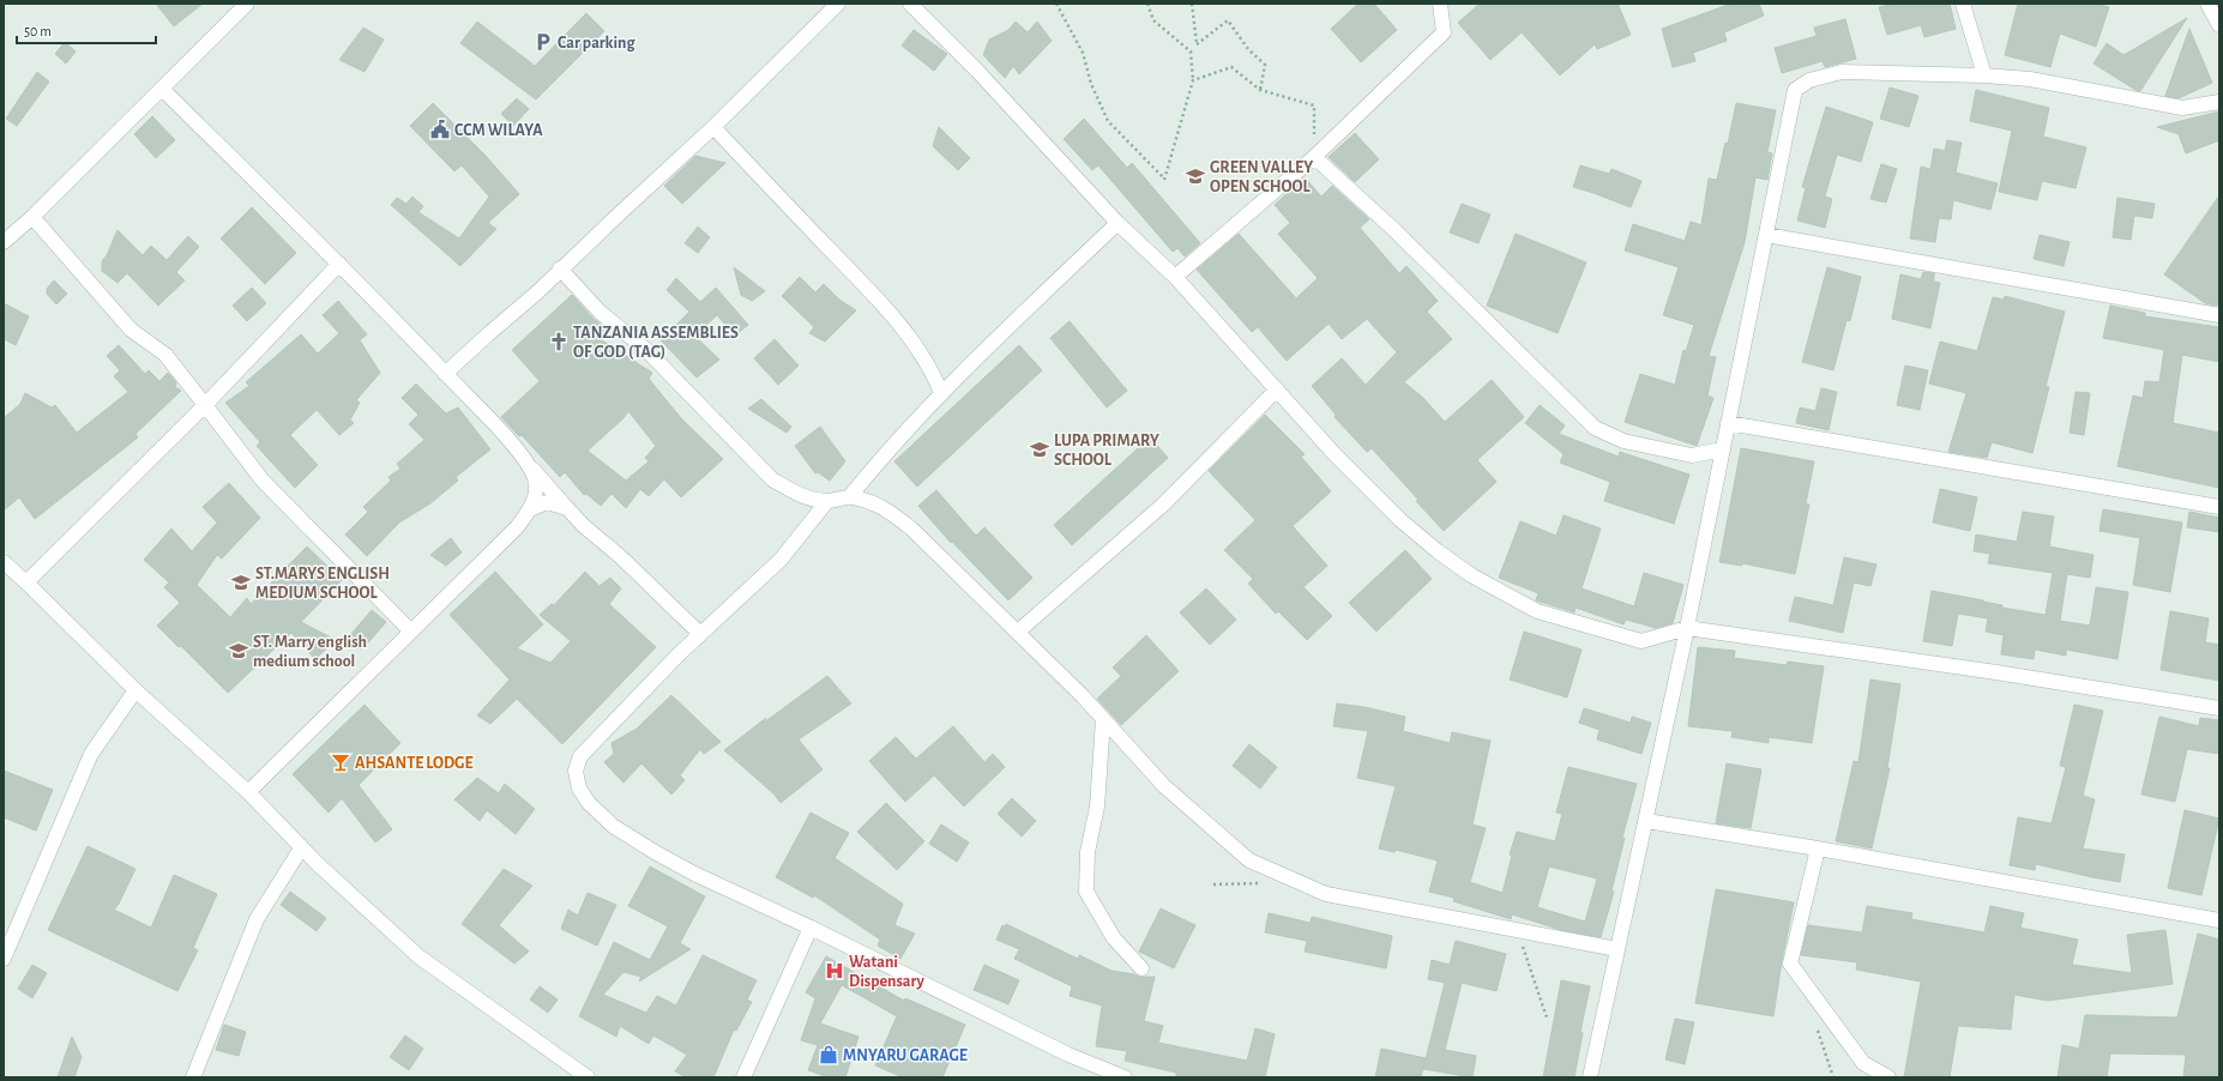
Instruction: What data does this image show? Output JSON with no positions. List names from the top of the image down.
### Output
{
  "places": {
    "parking": ["Car parking"],
    "public building": ["CCM WILAYA"],
    "school or university": [
      "GREEN VALLEY OPEN SCHOOL",
      "LUPA PRIMARY SCHOOL",
      "ST.MARYS ENGLISH MEDIUM SCHOOL",
      "ST. Marry english medium school"
    ],
    "church": ["TANZANIA ASSEMBLIES OF GOD (TAG)"],
    "bar": ["AHSANTE LODGE"],
    "hospital": ["Watani Dispensary"],
    "shop": ["MNYARU GARAGE"]
  },
  "scale_bar": "50 m"
}
